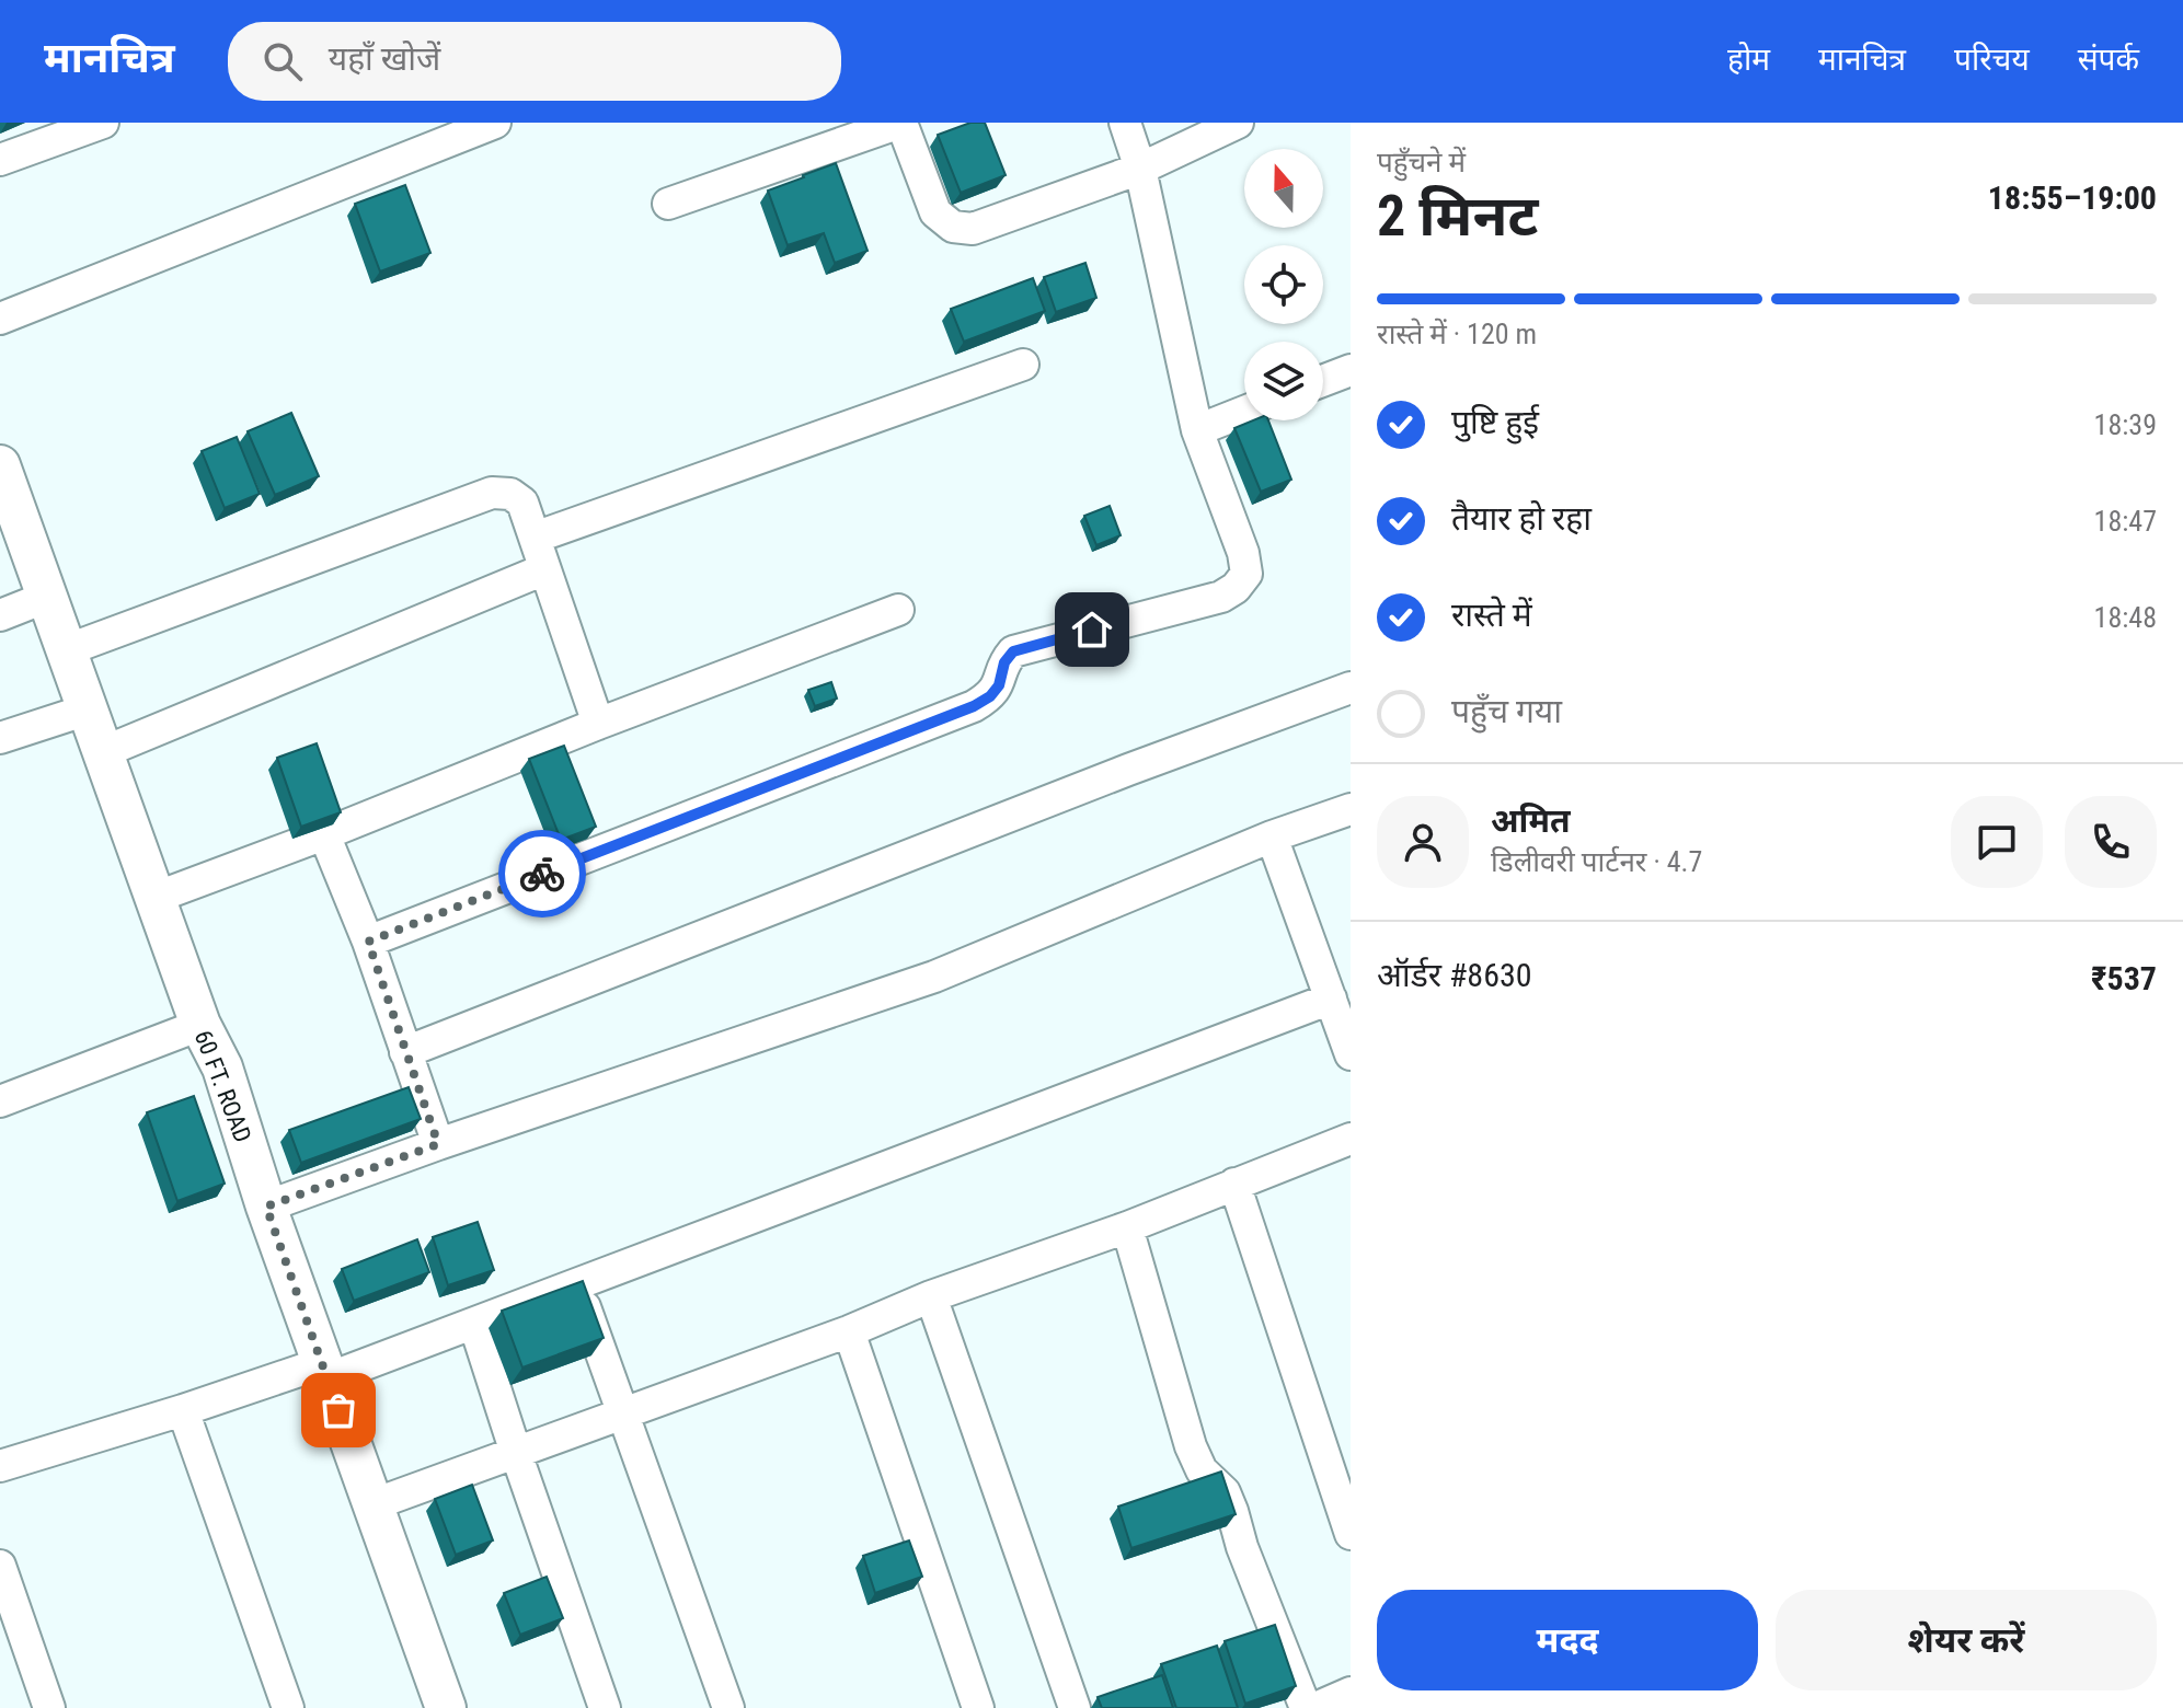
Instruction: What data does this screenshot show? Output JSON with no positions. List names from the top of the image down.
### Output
{
  "streets": {
    "street": ["60 FT. ROAD"]
  },
  "north": "top",
  "page": {
    "header": "मानचित्र",
    "search": "यहाँ खोजें",
    "nav": [
      "होम",
      "मानचित्र",
      "परिचय",
      "संपर्क"
    ],
    "heading": ["2 मिनट", "पहुँचने में", "18:55–19:00"],
    "panel": [
      "अमित",
      "डिलीवरी पार्टनर · 4.7",
      "ऑर्डर #8630",
      "₹537"
    ],
    "bar": "रास्ते में · 120 m",
    "list": [
      ["पुष्टि हुई", "18:39"],
      ["तैयार हो रहा", "18:47"],
      ["रास्ते में", "18:48"],
      "पहुँच गया"
    ],
    "buttons": ["मदद", "शेयर करें"]
  }
}
